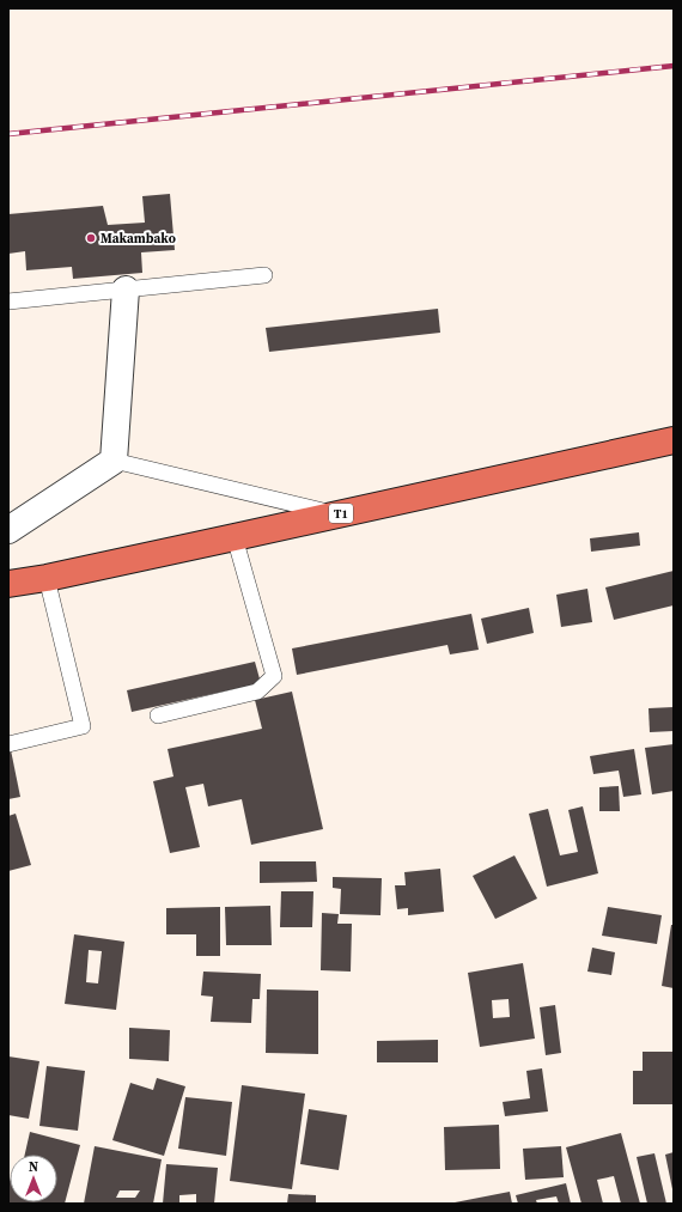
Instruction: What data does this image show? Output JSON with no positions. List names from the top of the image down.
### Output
{
  "streets": {
    "highway": ["T1"]
  },
  "places": ["Makambako"],
  "north": "top"
}
